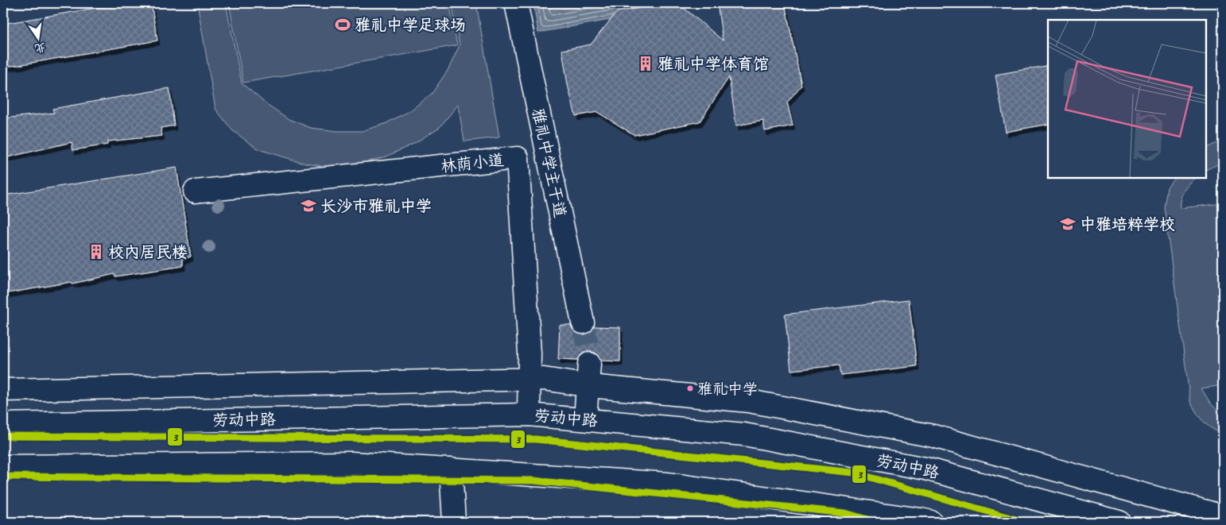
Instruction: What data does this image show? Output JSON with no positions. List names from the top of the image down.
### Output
{
  "streets": {
    "main road": ["林荫小道", "雅礼中学主干道", "劳动中路"]
  },
  "crossings": [
    ["林荫小道", "劳动中路"]
  ],
  "places": {
    "sports": ["雅礼中学足球场"],
    "building": ["雅礼中学体育馆", "校内居民楼"],
    "school or university": ["长沙市雅礼中学", "中雅培粹学校"],
    "other": ["雅礼中学"]
  },
  "lines": ["transit line 3"],
  "north": "bottom"
}
